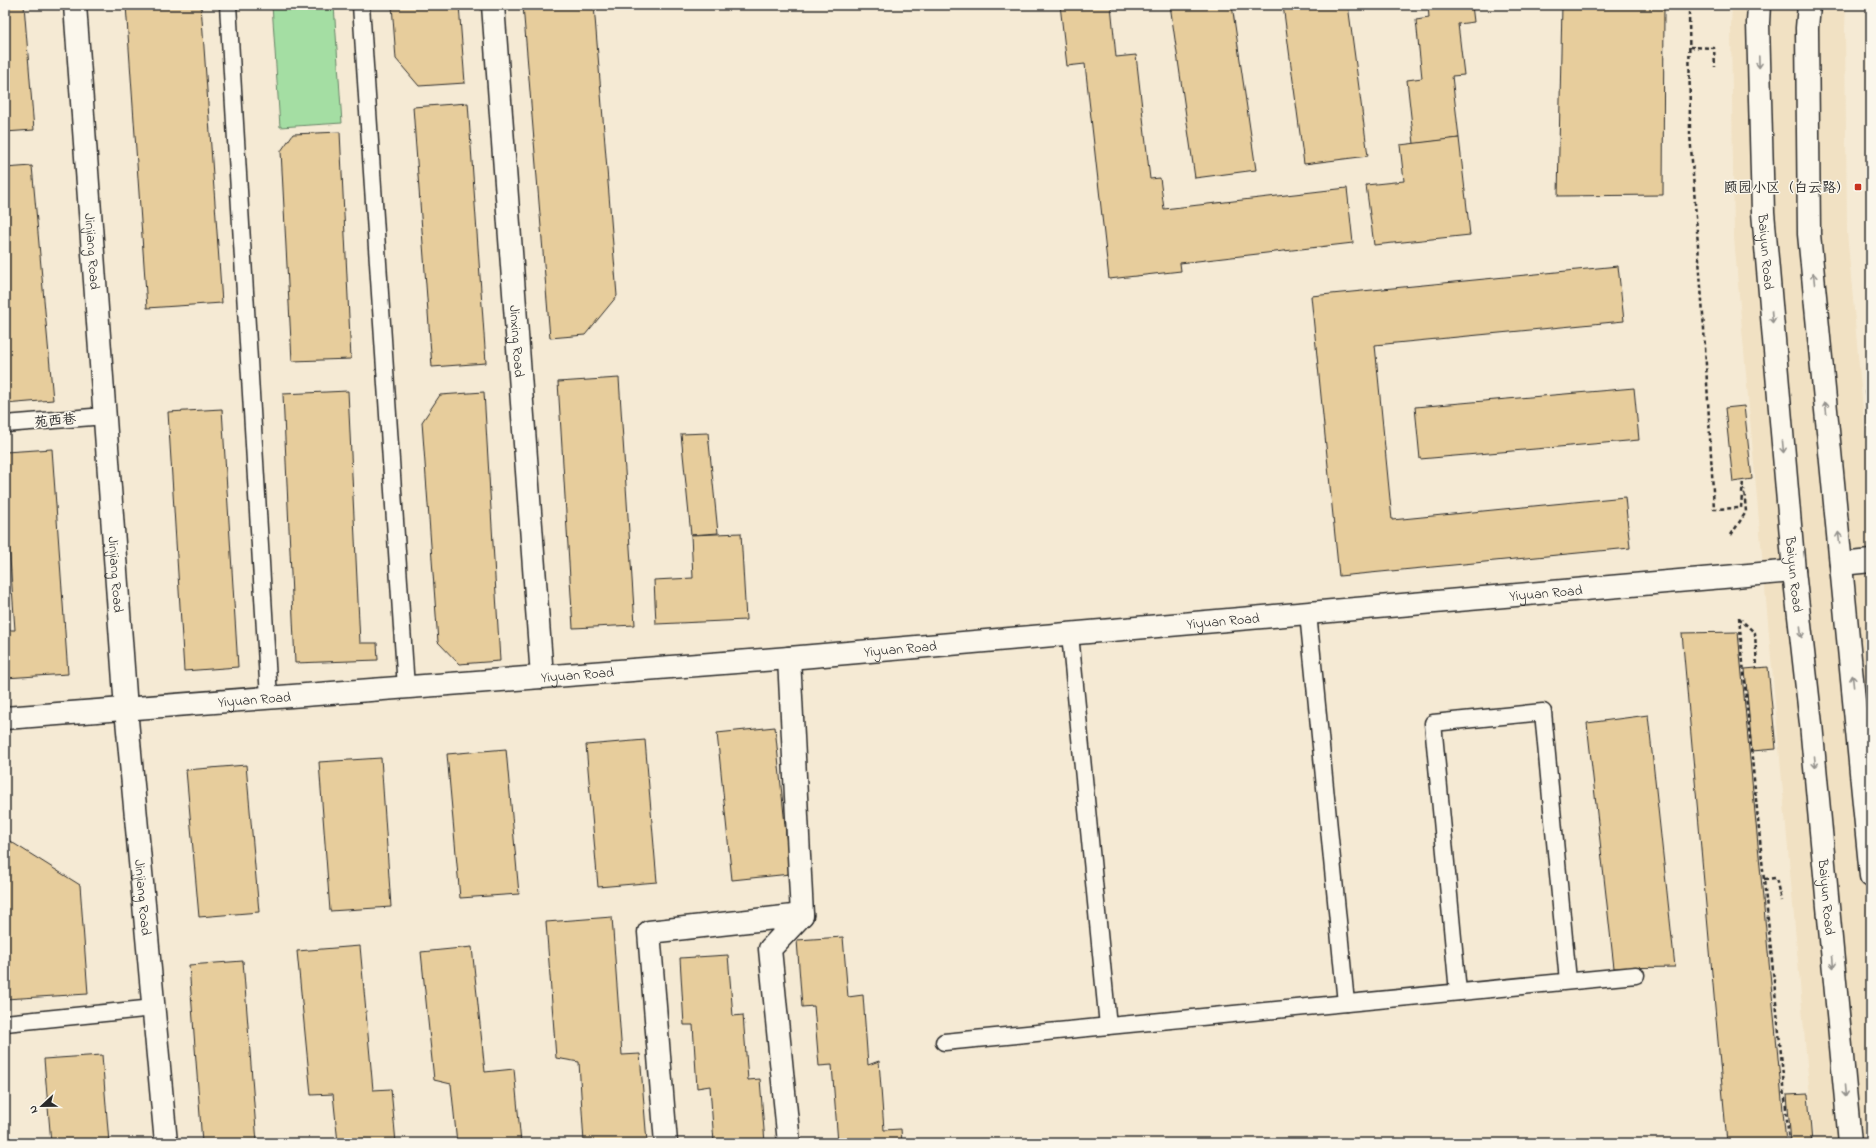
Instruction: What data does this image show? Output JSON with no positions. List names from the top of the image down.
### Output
{
  "streets": {
    "street": [
      "Jinjiang Road",
      "Baiyun Road",
      "Jinxing Road",
      "Yiyuan Road"
    ],
    "lane": ["苑西巷"]
  },
  "crossings": [
    ["Jinjiang Road", "苑西巷"],
    ["Jinjiang Road", "Yiyuan Road"],
    ["Baiyun Road", "Yiyuan Road"],
    ["Jinxing Road", "Yiyuan Road"]
  ],
  "places": {
    "transit": ["颐园小区（白云路）"]
  },
  "north": "left"
}
